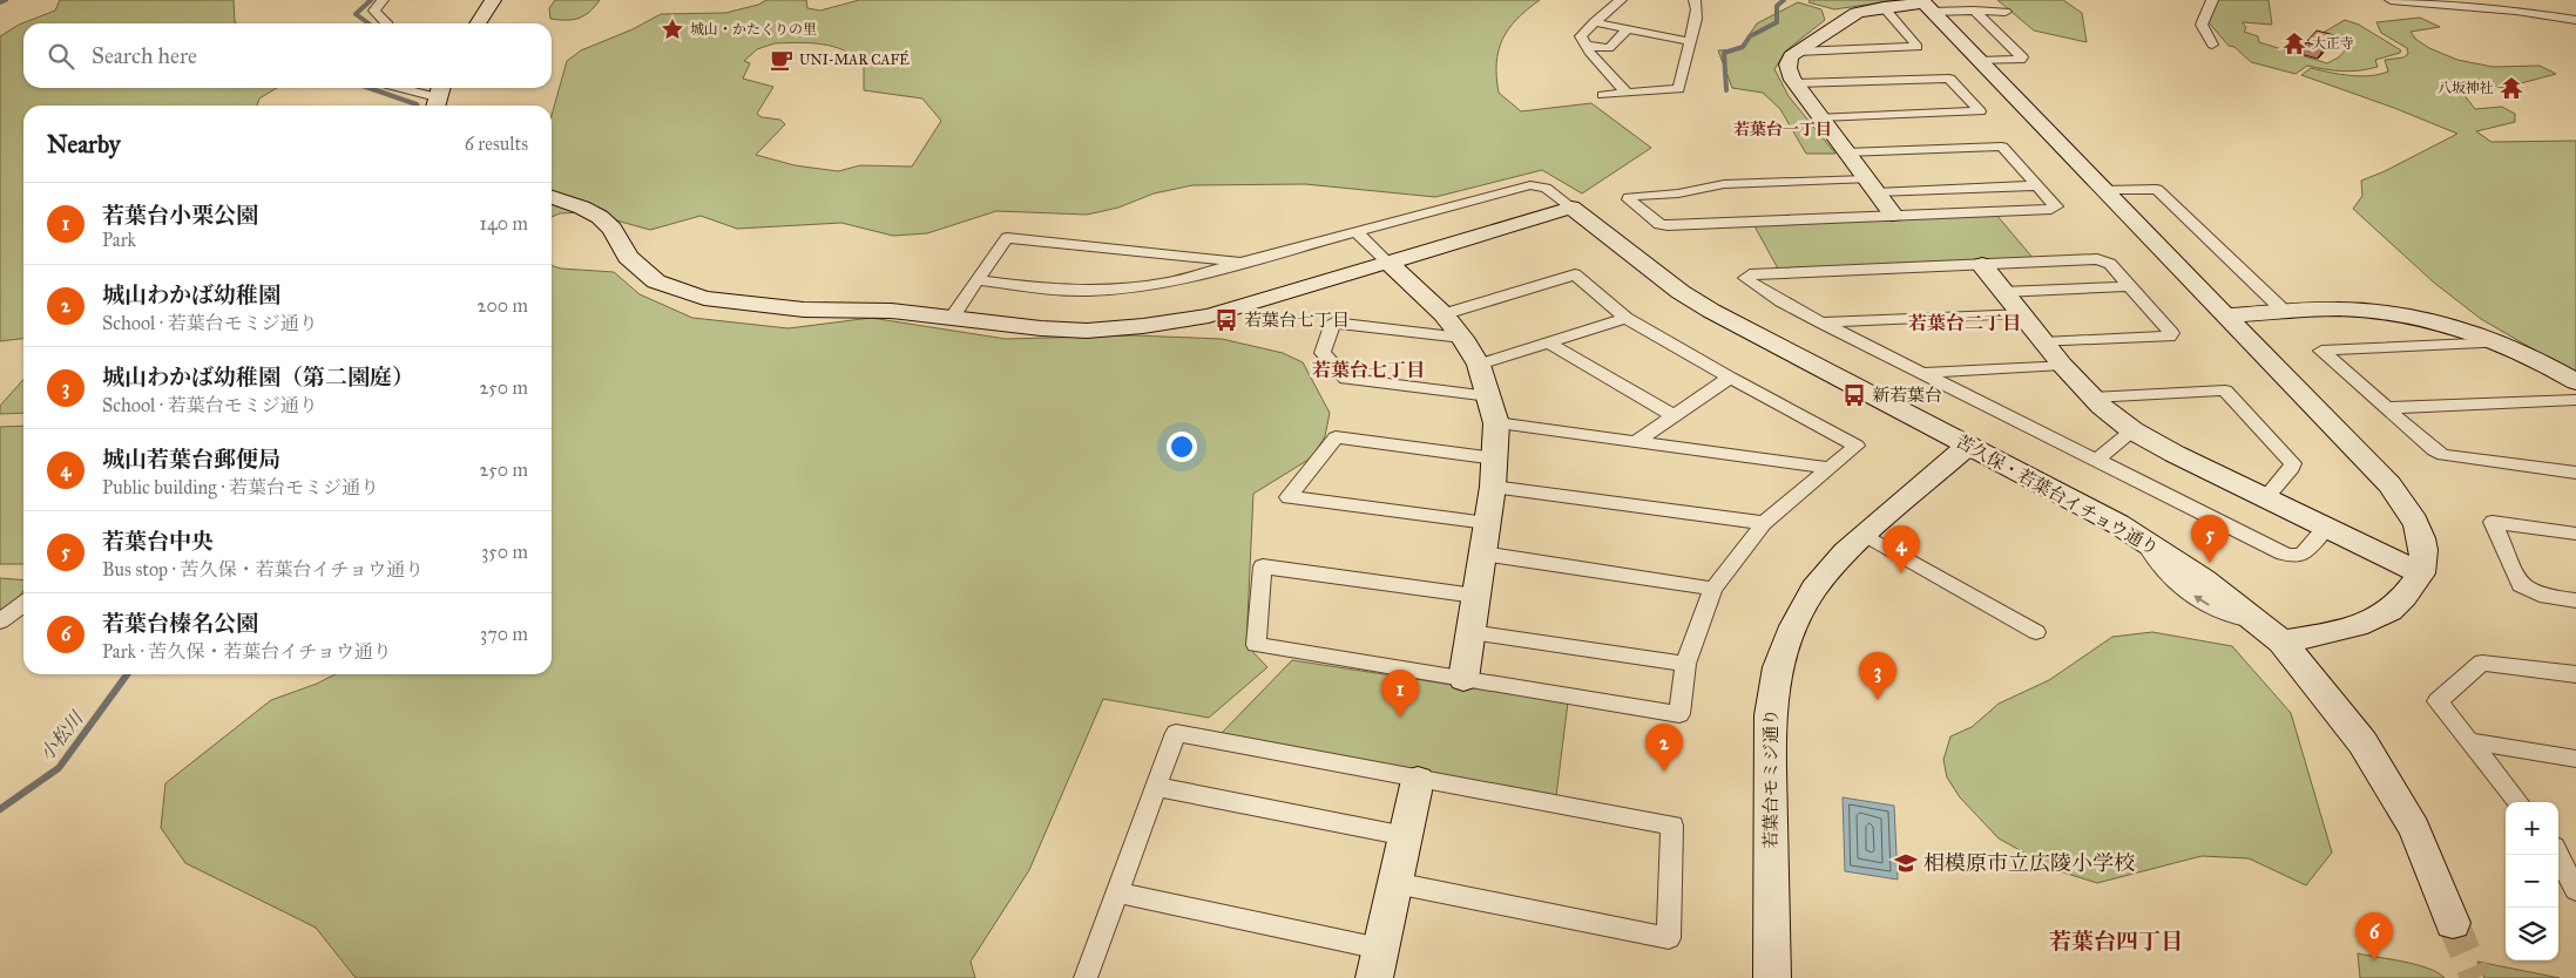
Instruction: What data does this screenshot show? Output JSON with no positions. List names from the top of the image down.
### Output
{
  "streets": {
    "street": ["苦久保・若葉台イチョウ通り", "若葉台モミジ通り"]
  },
  "crossings": [
    ["苦久保・若葉台イチョウ通り", "若葉台モミジ通り"]
  ],
  "districts": [
    "若葉台一丁目",
    "若葉台二丁目",
    "若葉台七丁目",
    "若葉台四丁目"
  ],
  "water": ["小松川"],
  "places": {
    "place": ["城山・かたくりの里"],
    "temple": ["大正寺", "八坂神社"],
    "cafe": ["UNI-MAR CAFÉ"],
    "bus stop": ["若葉台七丁目", "新若葉台"],
    "school or university": ["相模原市立広陵小学校"]
  },
  "page": {
    "search": "Search here",
    "heading": ["Nearby", "6 results"],
    "list": [
      {
        "mark": "1",
        "name": "若葉台小栗公園",
        "note": "Park",
        "value": "140 m"
      },
      {
        "mark": "2",
        "name": "城山わかば幼稚園",
        "note": "School · 若葉台モミジ通り",
        "value": "200 m"
      },
      {
        "mark": "3",
        "name": "城山わかば幼稚園（第二園庭）",
        "note": "School · 若葉台モミジ通り",
        "value": "250 m"
      },
      {
        "mark": "4",
        "name": "城山若葉台郵便局",
        "note": "Public building · 若葉台モミジ通り",
        "value": "250 m"
      },
      {
        "mark": "5",
        "name": "若葉台中央",
        "note": "Bus stop · 苦久保・若葉台イチョウ通り",
        "value": "350 m"
      },
      {
        "mark": "6",
        "name": "若葉台榛名公園",
        "note": "Park · 苦久保・若葉台イチョウ通り",
        "value": "370 m"
      }
    ],
    "pins": [
      "5",
      "4",
      "3",
      "1",
      "2",
      "6"
    ],
    "map_buttons": ["+", "−"]
  }
}
